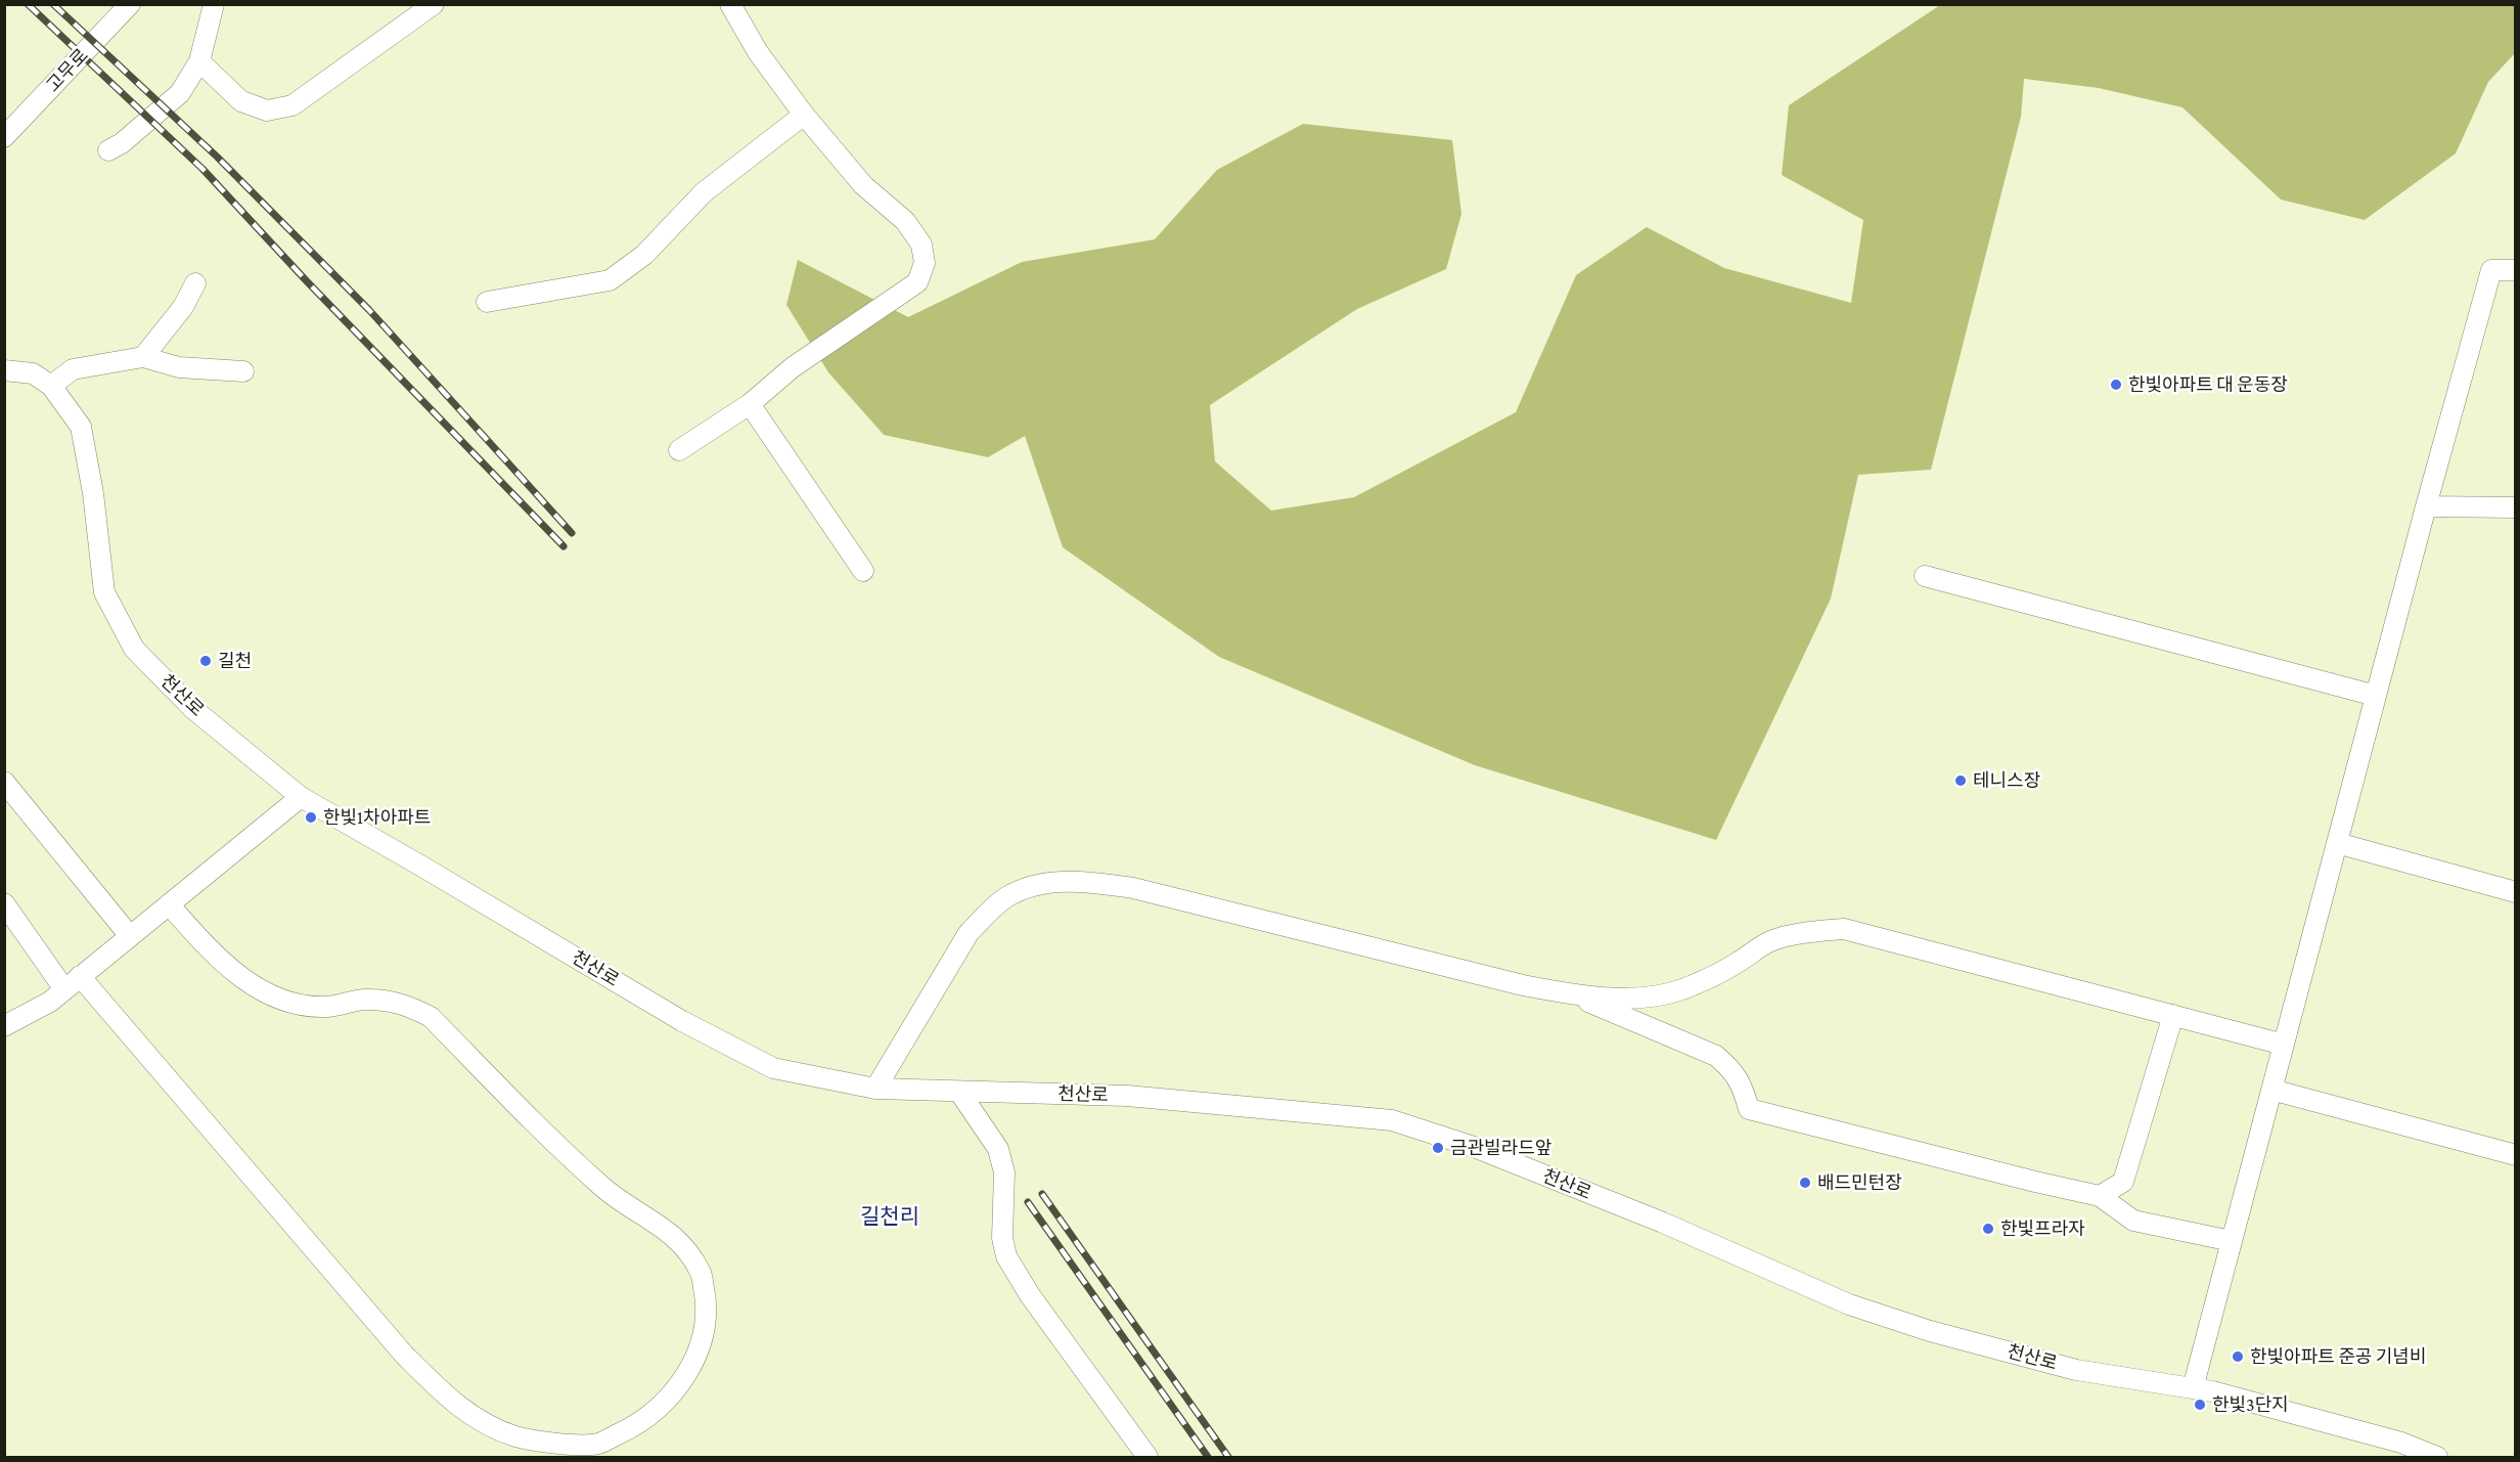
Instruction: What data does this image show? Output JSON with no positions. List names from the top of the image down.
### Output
{
  "streets": {
    "street": ["고무로", "천산로"]
  },
  "districts": ["길천리"],
  "places": [
    "한빛아파트 대 운동장",
    "길천",
    "테니스장",
    "한빛1차아파트",
    "금관빌라드앞",
    "배드민턴장",
    "한빛프라자",
    "한빛아파트 준공 기념비",
    "한빛3단지"
  ]
}
